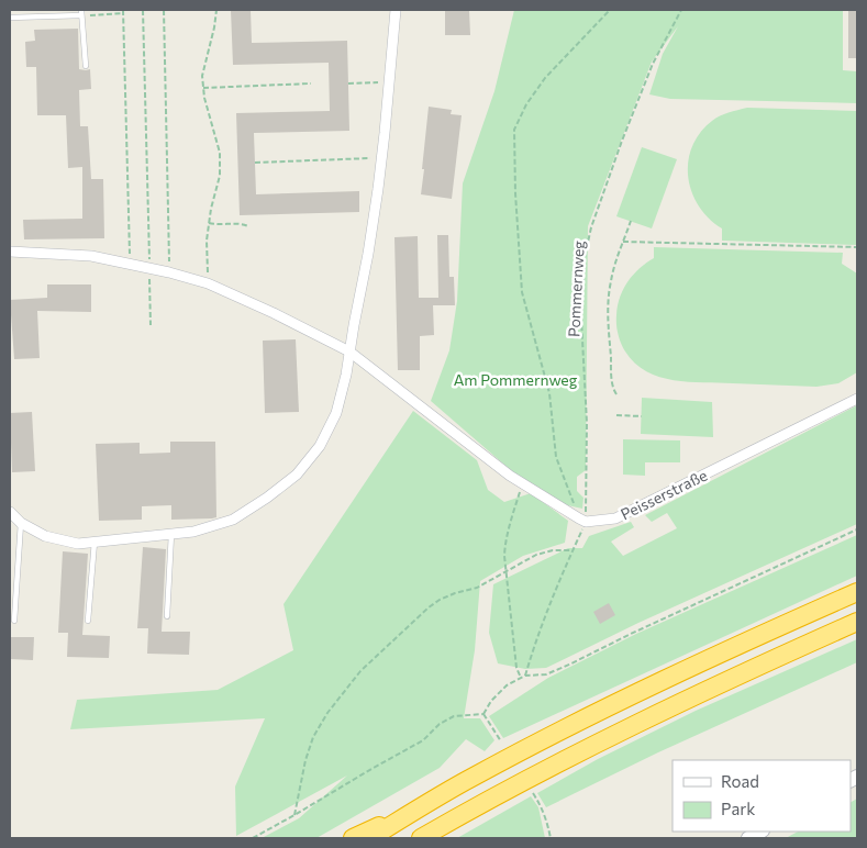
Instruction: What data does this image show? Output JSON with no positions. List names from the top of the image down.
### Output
{
  "streets": {
    "street": ["Peisserstraße"],
    "path": ["Pommernweg"]
  },
  "crossings": [
    ["Pommernweg", "Peisserstraße"]
  ],
  "parks": ["Am Pommernweg"],
  "legend": ["Road", "Park"]
}
